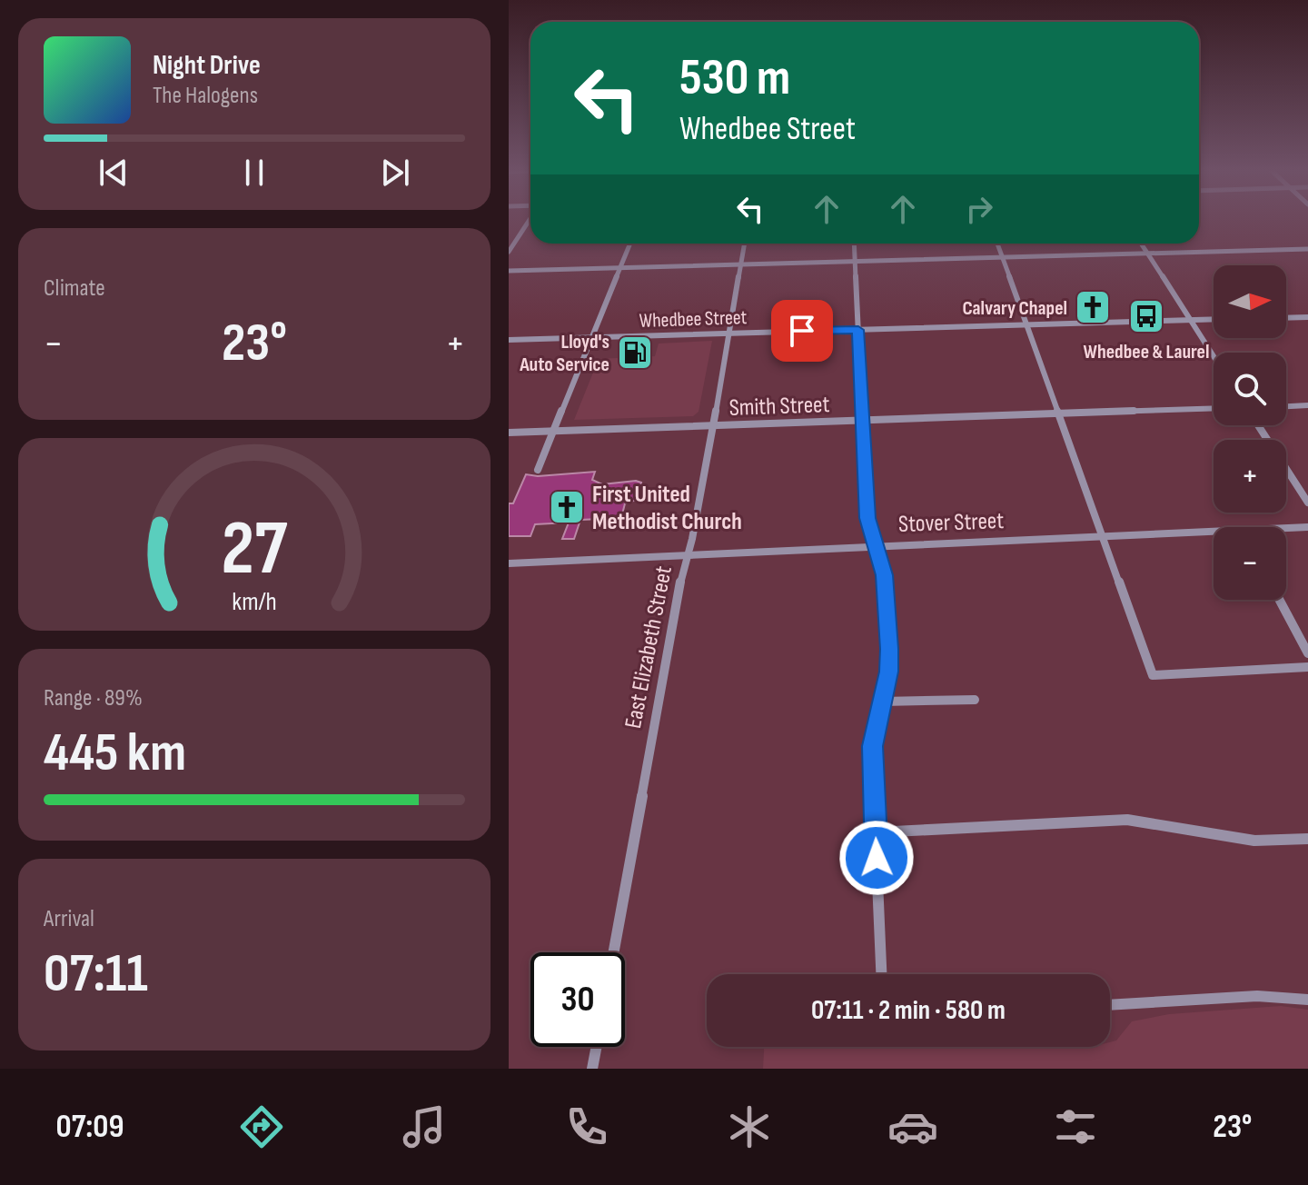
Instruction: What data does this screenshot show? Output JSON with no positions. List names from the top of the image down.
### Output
{
  "streets": {
    "street": [
      "Whedbee Street",
      "Smith Street",
      "Stover Street",
      "East Elizabeth Street"
    ]
  },
  "crossings": [
    ["Whedbee Street", "East Elizabeth Street"],
    ["Smith Street", "East Elizabeth Street"],
    ["Stover Street", "East Elizabeth Street"]
  ],
  "places": {
    "church": ["Calvary Chapel", "First United Methodist Church"],
    "bus stop": ["Whedbee & Laurel"],
    "fuel station": ["Lloyd's Auto Service"]
  },
  "north": "right",
  "page": {
    "turn": ["530 m", "Whedbee Street"],
    "song": ["Night Drive", "The Halogens"],
    "tile": [
      "Climate",
      ["Range · 89%", "445 km"],
      ["Arrival", "07:11"]
    ],
    "map_buttons": ["+", "−"],
    "heat": ["−", "23°", "+"],
    "limit": "30",
    "trip": "07:11 · 2 min · 580 m",
    "tabs": ["07:09", "23°"],
    "gauge": ["27", "km/h"]
  }
}
